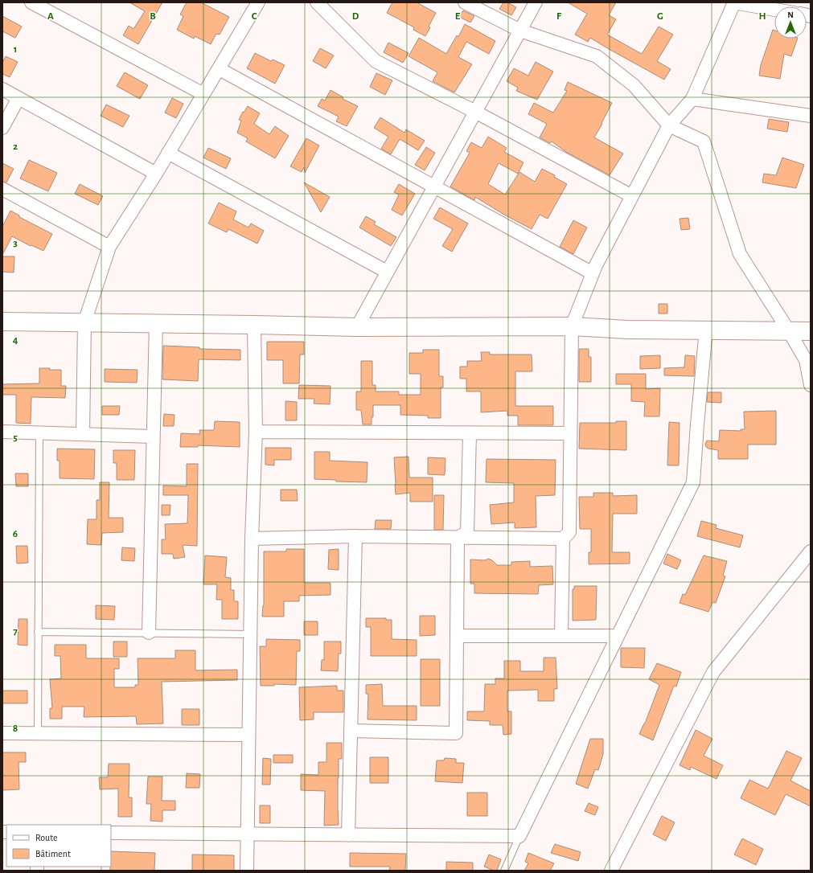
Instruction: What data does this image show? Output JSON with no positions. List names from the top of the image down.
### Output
{
  "legend": ["Route", "Bâtiment"],
  "north": "top",
  "grid": {
    "columns": [
      "A",
      "B",
      "C",
      "D",
      "E",
      "F",
      "G",
      "H"
    ],
    "rows": [
      "1",
      "2",
      "3",
      "4",
      "5",
      "6",
      "7",
      "8"
    ]
  }
}
